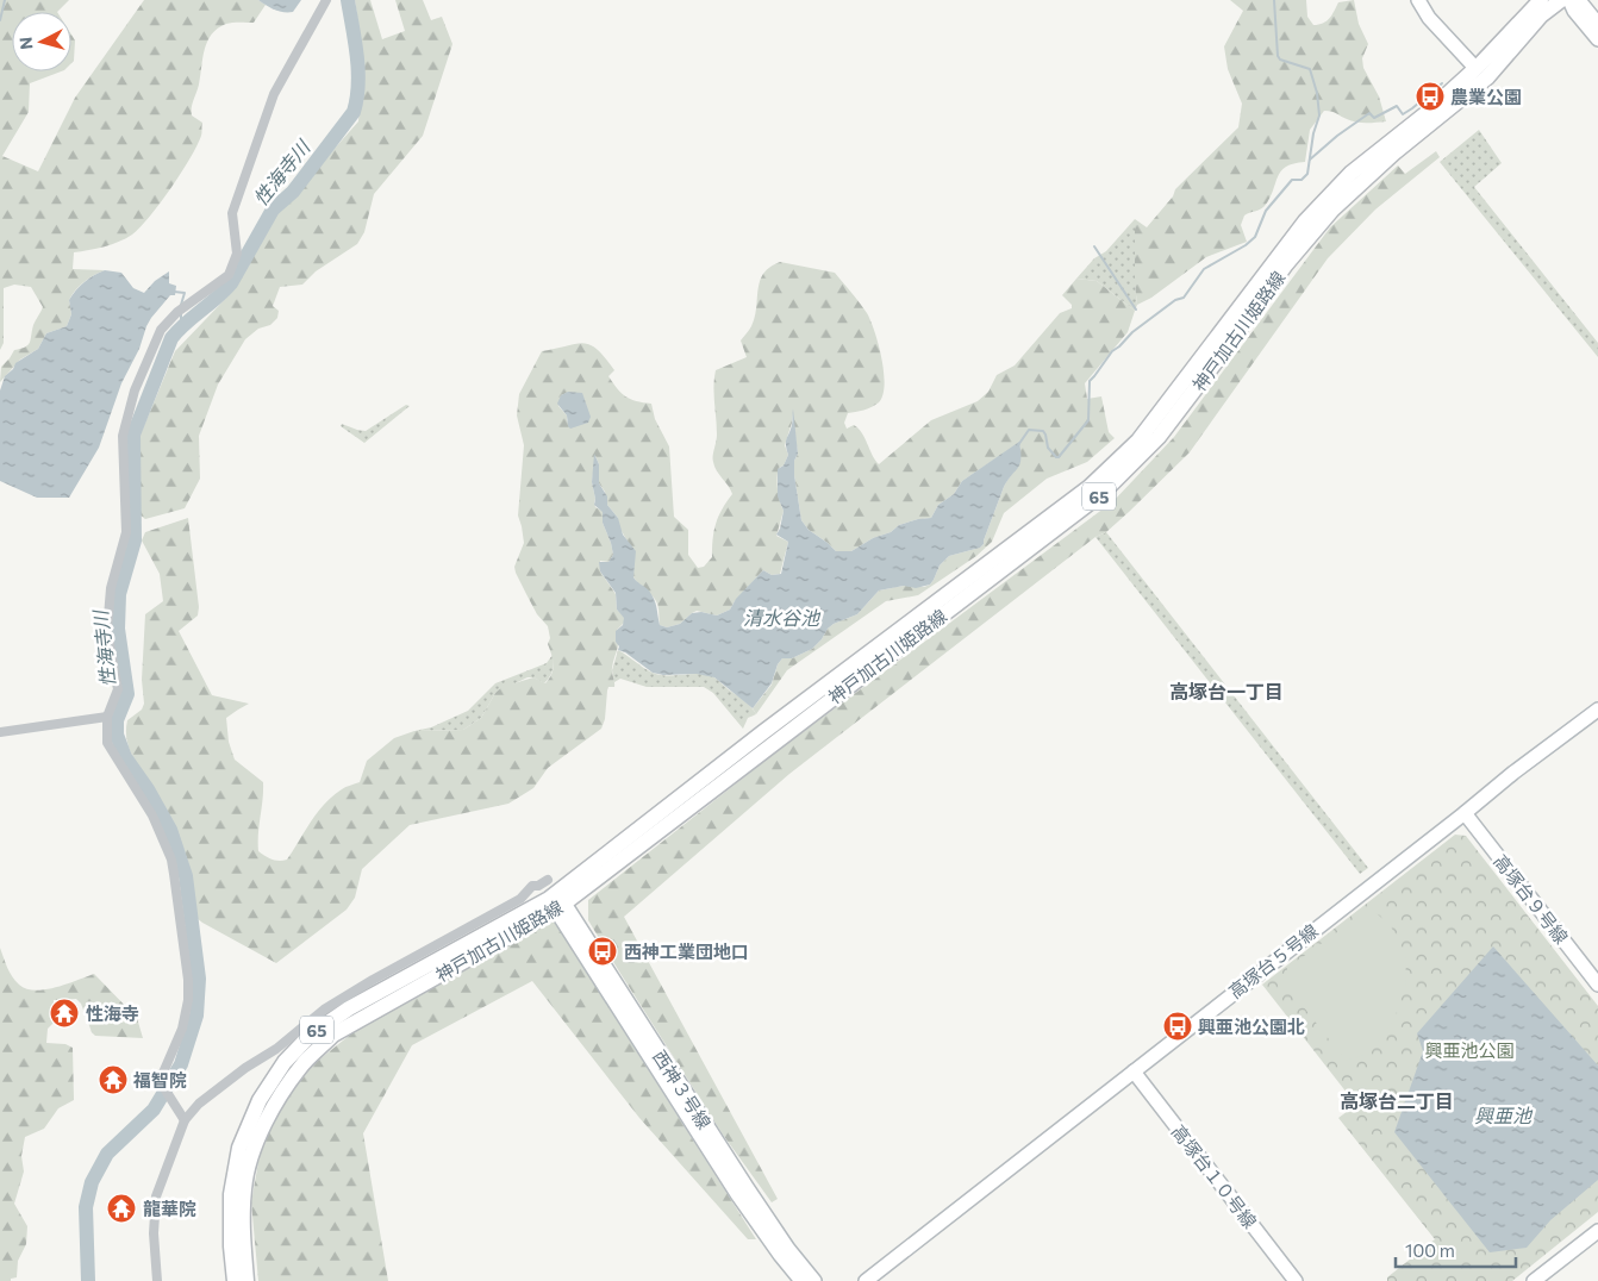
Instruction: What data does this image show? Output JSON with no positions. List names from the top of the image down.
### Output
{
  "streets": {
    "main road": ["神戸加古川姫路線", "65"],
    "street": [
      "高塚台９号線",
      "高塚台５号線",
      "西神３号線",
      "高塚台１０号線"
    ]
  },
  "crossings": [
    ["神戸加古川姫路線", "西神３号線"],
    ["高塚台９号線", "高塚台５号線"],
    ["高塚台５号線", "高塚台１０号線"]
  ],
  "districts": ["高塚台一丁目", "高塚台二丁目"],
  "water": ["性海寺川", "清水谷池", "興亜池"],
  "parks": ["興亜池公園"],
  "places": {
    "bus stop": ["農業公園", "西神工業団地口", "興亜池公園北"],
    "temple": ["性海寺", "福智院", "龍華院"]
  },
  "scale_bar": "100 m",
  "north": "left"
}
